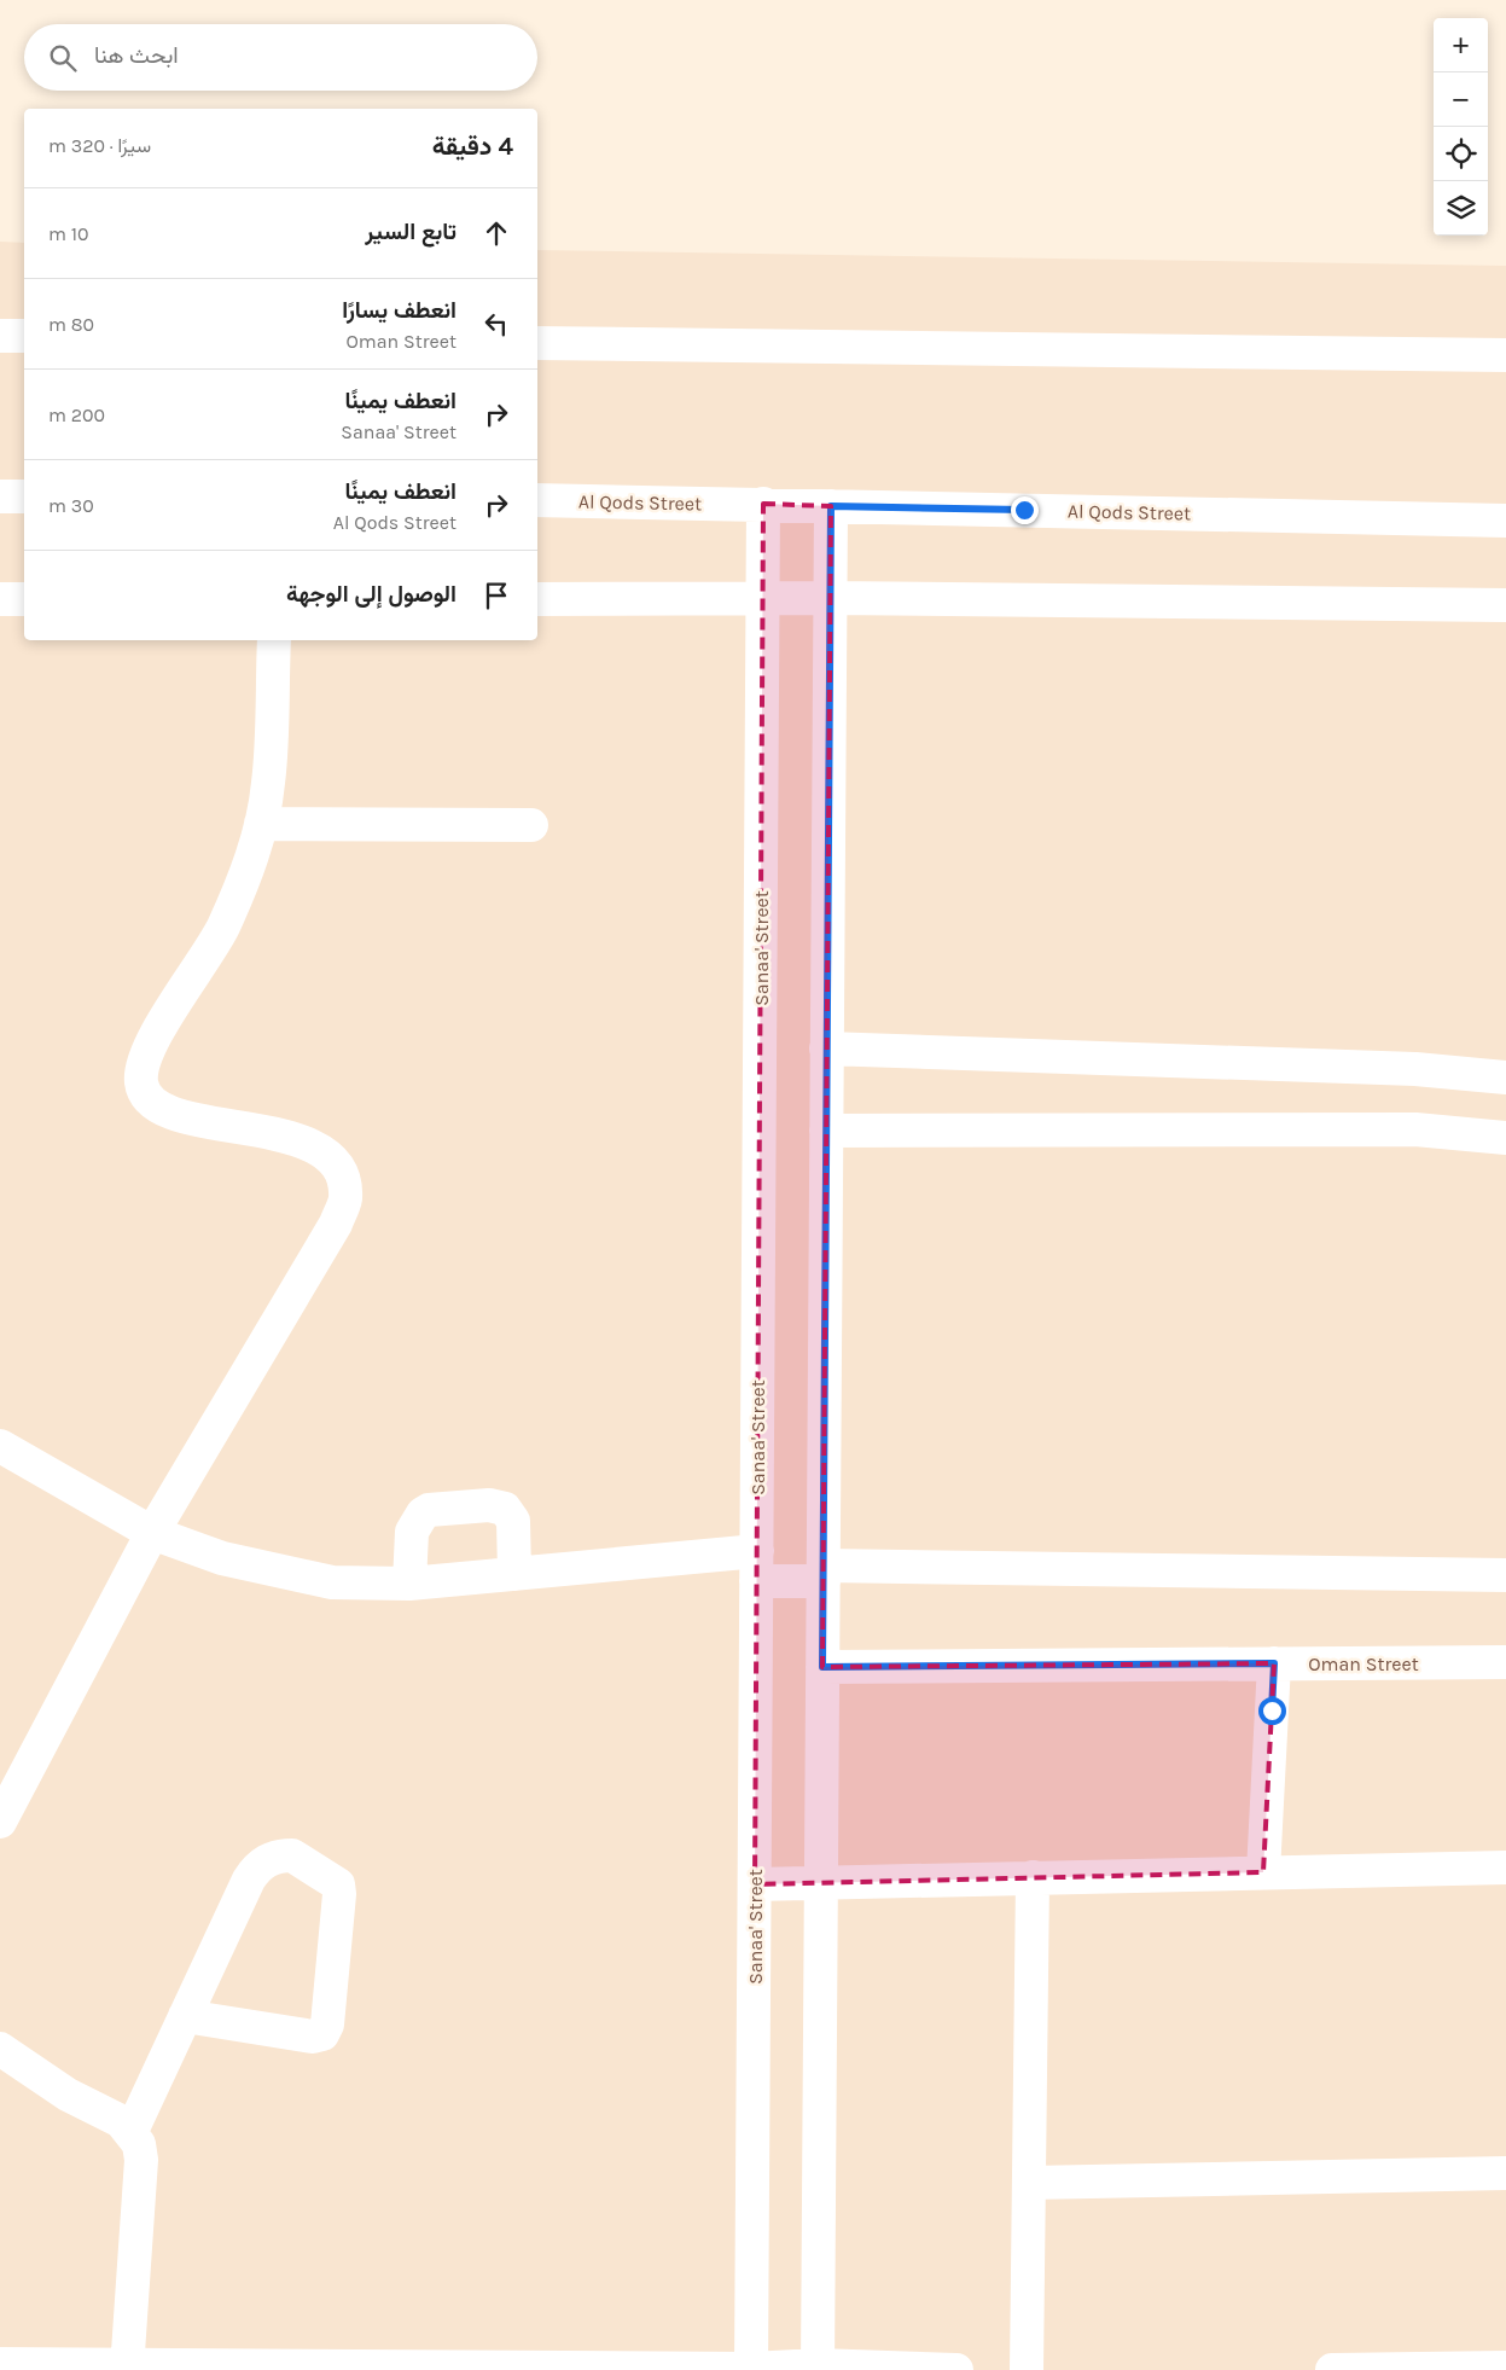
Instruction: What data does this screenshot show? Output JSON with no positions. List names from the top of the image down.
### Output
{
  "streets": {
    "street": ["Al Qods Street", "Sanaa' Street", "Oman Street"]
  },
  "crossings": [
    ["Al Qods Street", "Sanaa' Street"]
  ],
  "page": {
    "map_buttons": ["+", "−"],
    "search": "ابحث هنا",
    "heading": ["4 دقيقة", "سيرًا · 320 m"],
    "list": [
      ["تابع السير", "10 m"],
      ["انعطف يسارًا", "Oman Street", "80 m"],
      ["انعطف يمينًا", "Sanaa' Street", "200 m"],
      ["انعطف يمينًا", "Al Qods Street", "30 m"],
      "الوصول إلى الوجهة"
    ]
  }
}
